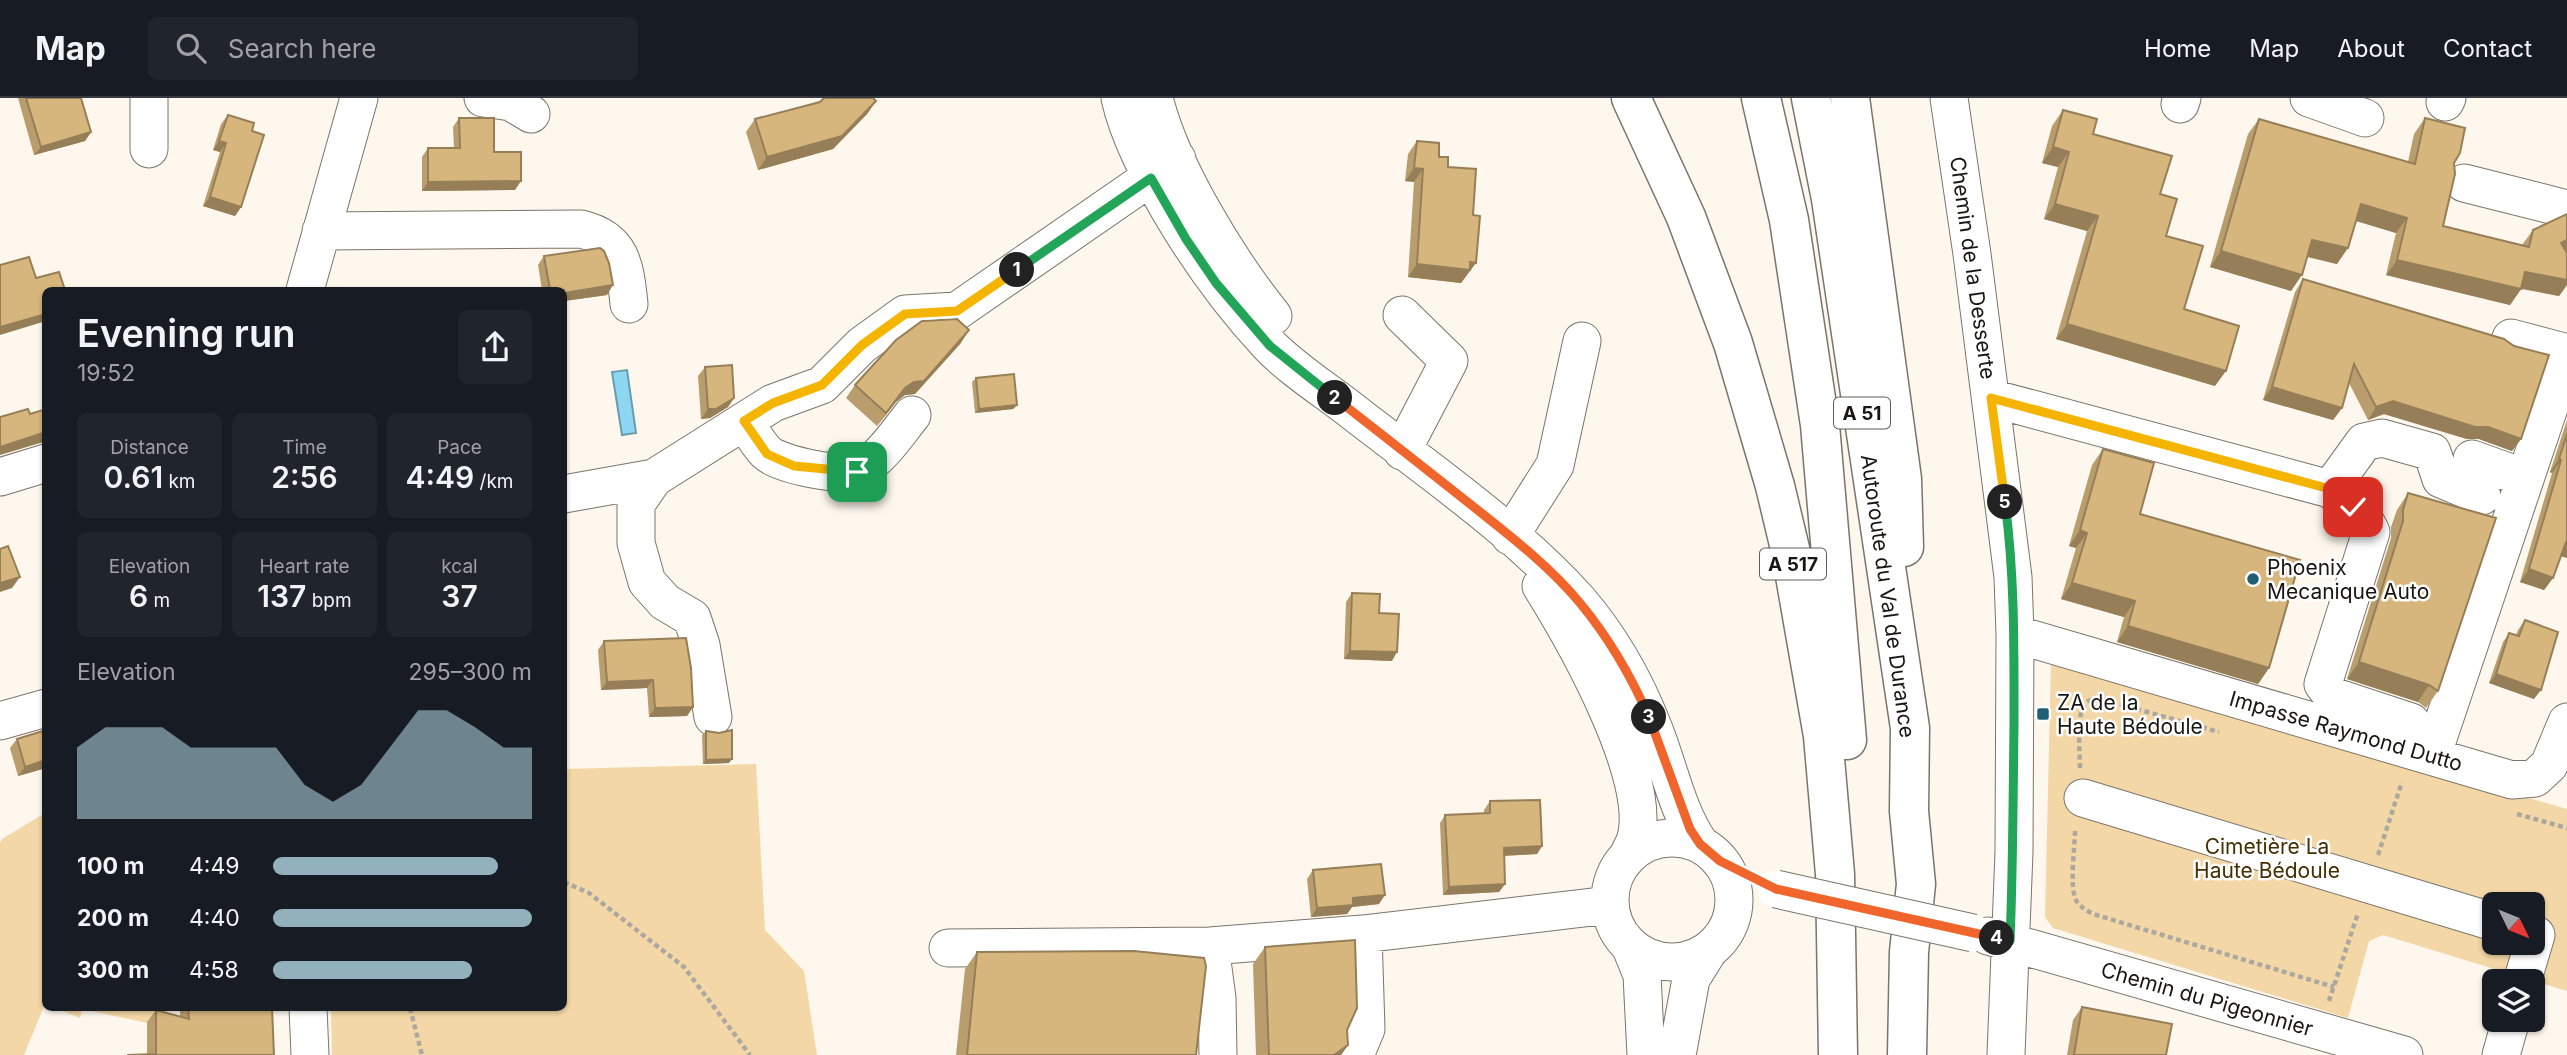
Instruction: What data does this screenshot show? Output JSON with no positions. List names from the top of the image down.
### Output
{
  "streets": {
    "highway": ["A 51", "A 517", "Autoroute du Val de Durance"],
    "street": ["Chemin de la Desserte", "Impasse Raymond Dutto", "Chemin du Pigeonnier"]
  },
  "crossings": [
    ["Chemin de la Desserte", "Impasse Raymond Dutto"],
    ["Chemin de la Desserte", "Chemin du Pigeonnier"]
  ],
  "parks": ["Cimetière La Haute Bédoule"],
  "places": {
    "other": ["Phoenix Mecanique Auto"],
    "transit": ["ZA de la Haute Bédoule"]
  },
  "north": "bottom right",
  "page": {
    "header": "Map",
    "search": "Search here",
    "nav": [
      "Home",
      "Map",
      "About",
      "Contact"
    ],
    "pins": [
      "1",
      "2",
      "5",
      "3",
      "4"
    ],
    "heading": ["Evening run", "19:52"],
    "stats": [
      ["Distance", "0.61 km"],
      ["Time", "2:56"],
      ["Pace", "4:49 /km"],
      ["Elevation", "6 m"],
      ["Heart rate", "137 bpm"],
      ["kcal", "37"]
    ],
    "chart": ["Elevation", "295–300 m"],
    "list": [
      {
        "name": "100 m",
        "note": "4:49"
      },
      {
        "name": "200 m",
        "note": "4:40"
      },
      {
        "name": "300 m",
        "note": "4:58"
      }
    ]
  }
}
